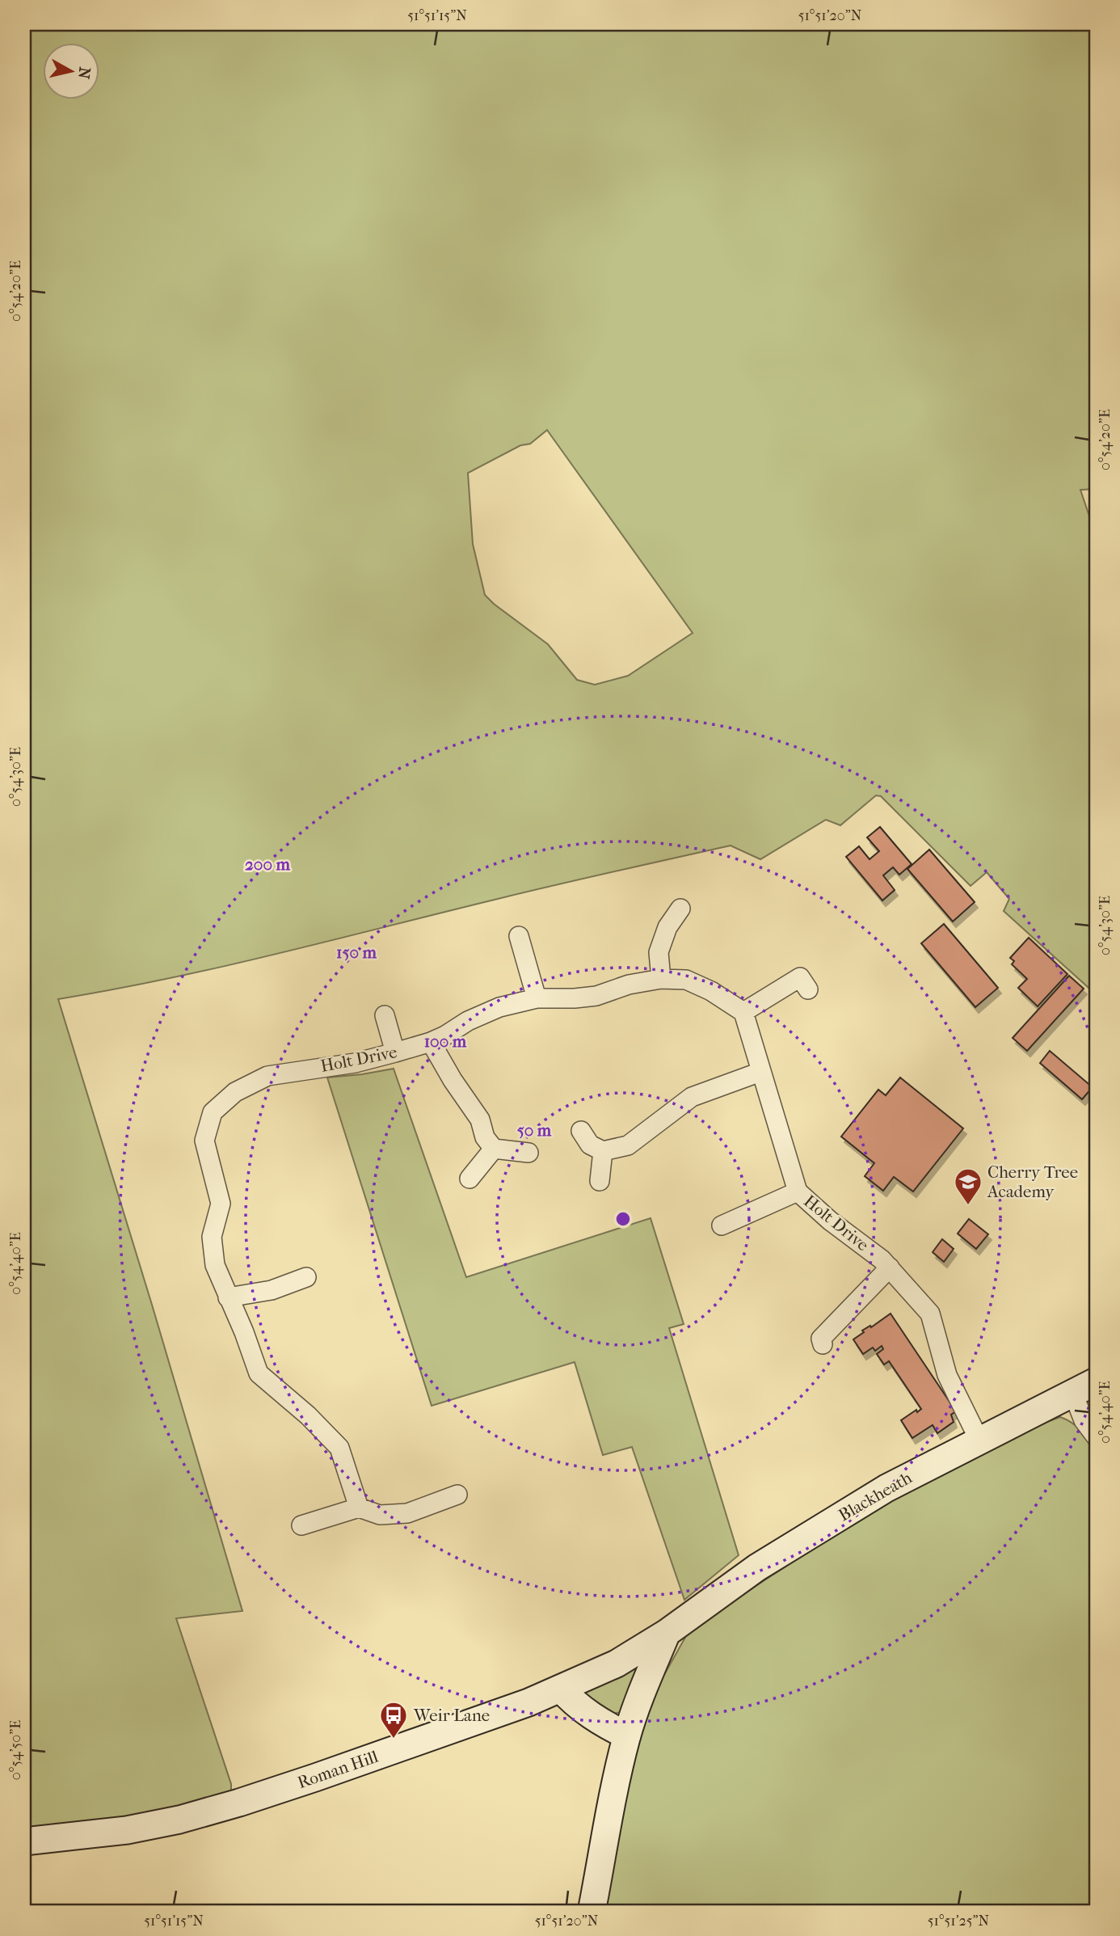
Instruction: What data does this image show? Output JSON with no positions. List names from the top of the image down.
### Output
{
  "streets": {
    "main road": ["Blackheath", "Roman Hill"],
    "street": ["Holt Drive"]
  },
  "crossings": [
    ["Holt Drive", "Blackheath"],
    ["Blackheath", "Roman Hill"]
  ],
  "places": {
    "school or university": ["Cherry Tree Academy"],
    "bus stop": ["Weir Lane"]
  },
  "north": "right",
  "coordinates": [
    "51°51'15\"N",
    "51°51'20\"N",
    "0°54'20\"E",
    "0°54'30\"E",
    "0°54'40\"E",
    "0°54'50\"E",
    "51°51'25\"N"
  ],
  "rings": [
    "200 m",
    "150 m",
    "100 m",
    "50 m"
  ]
}
